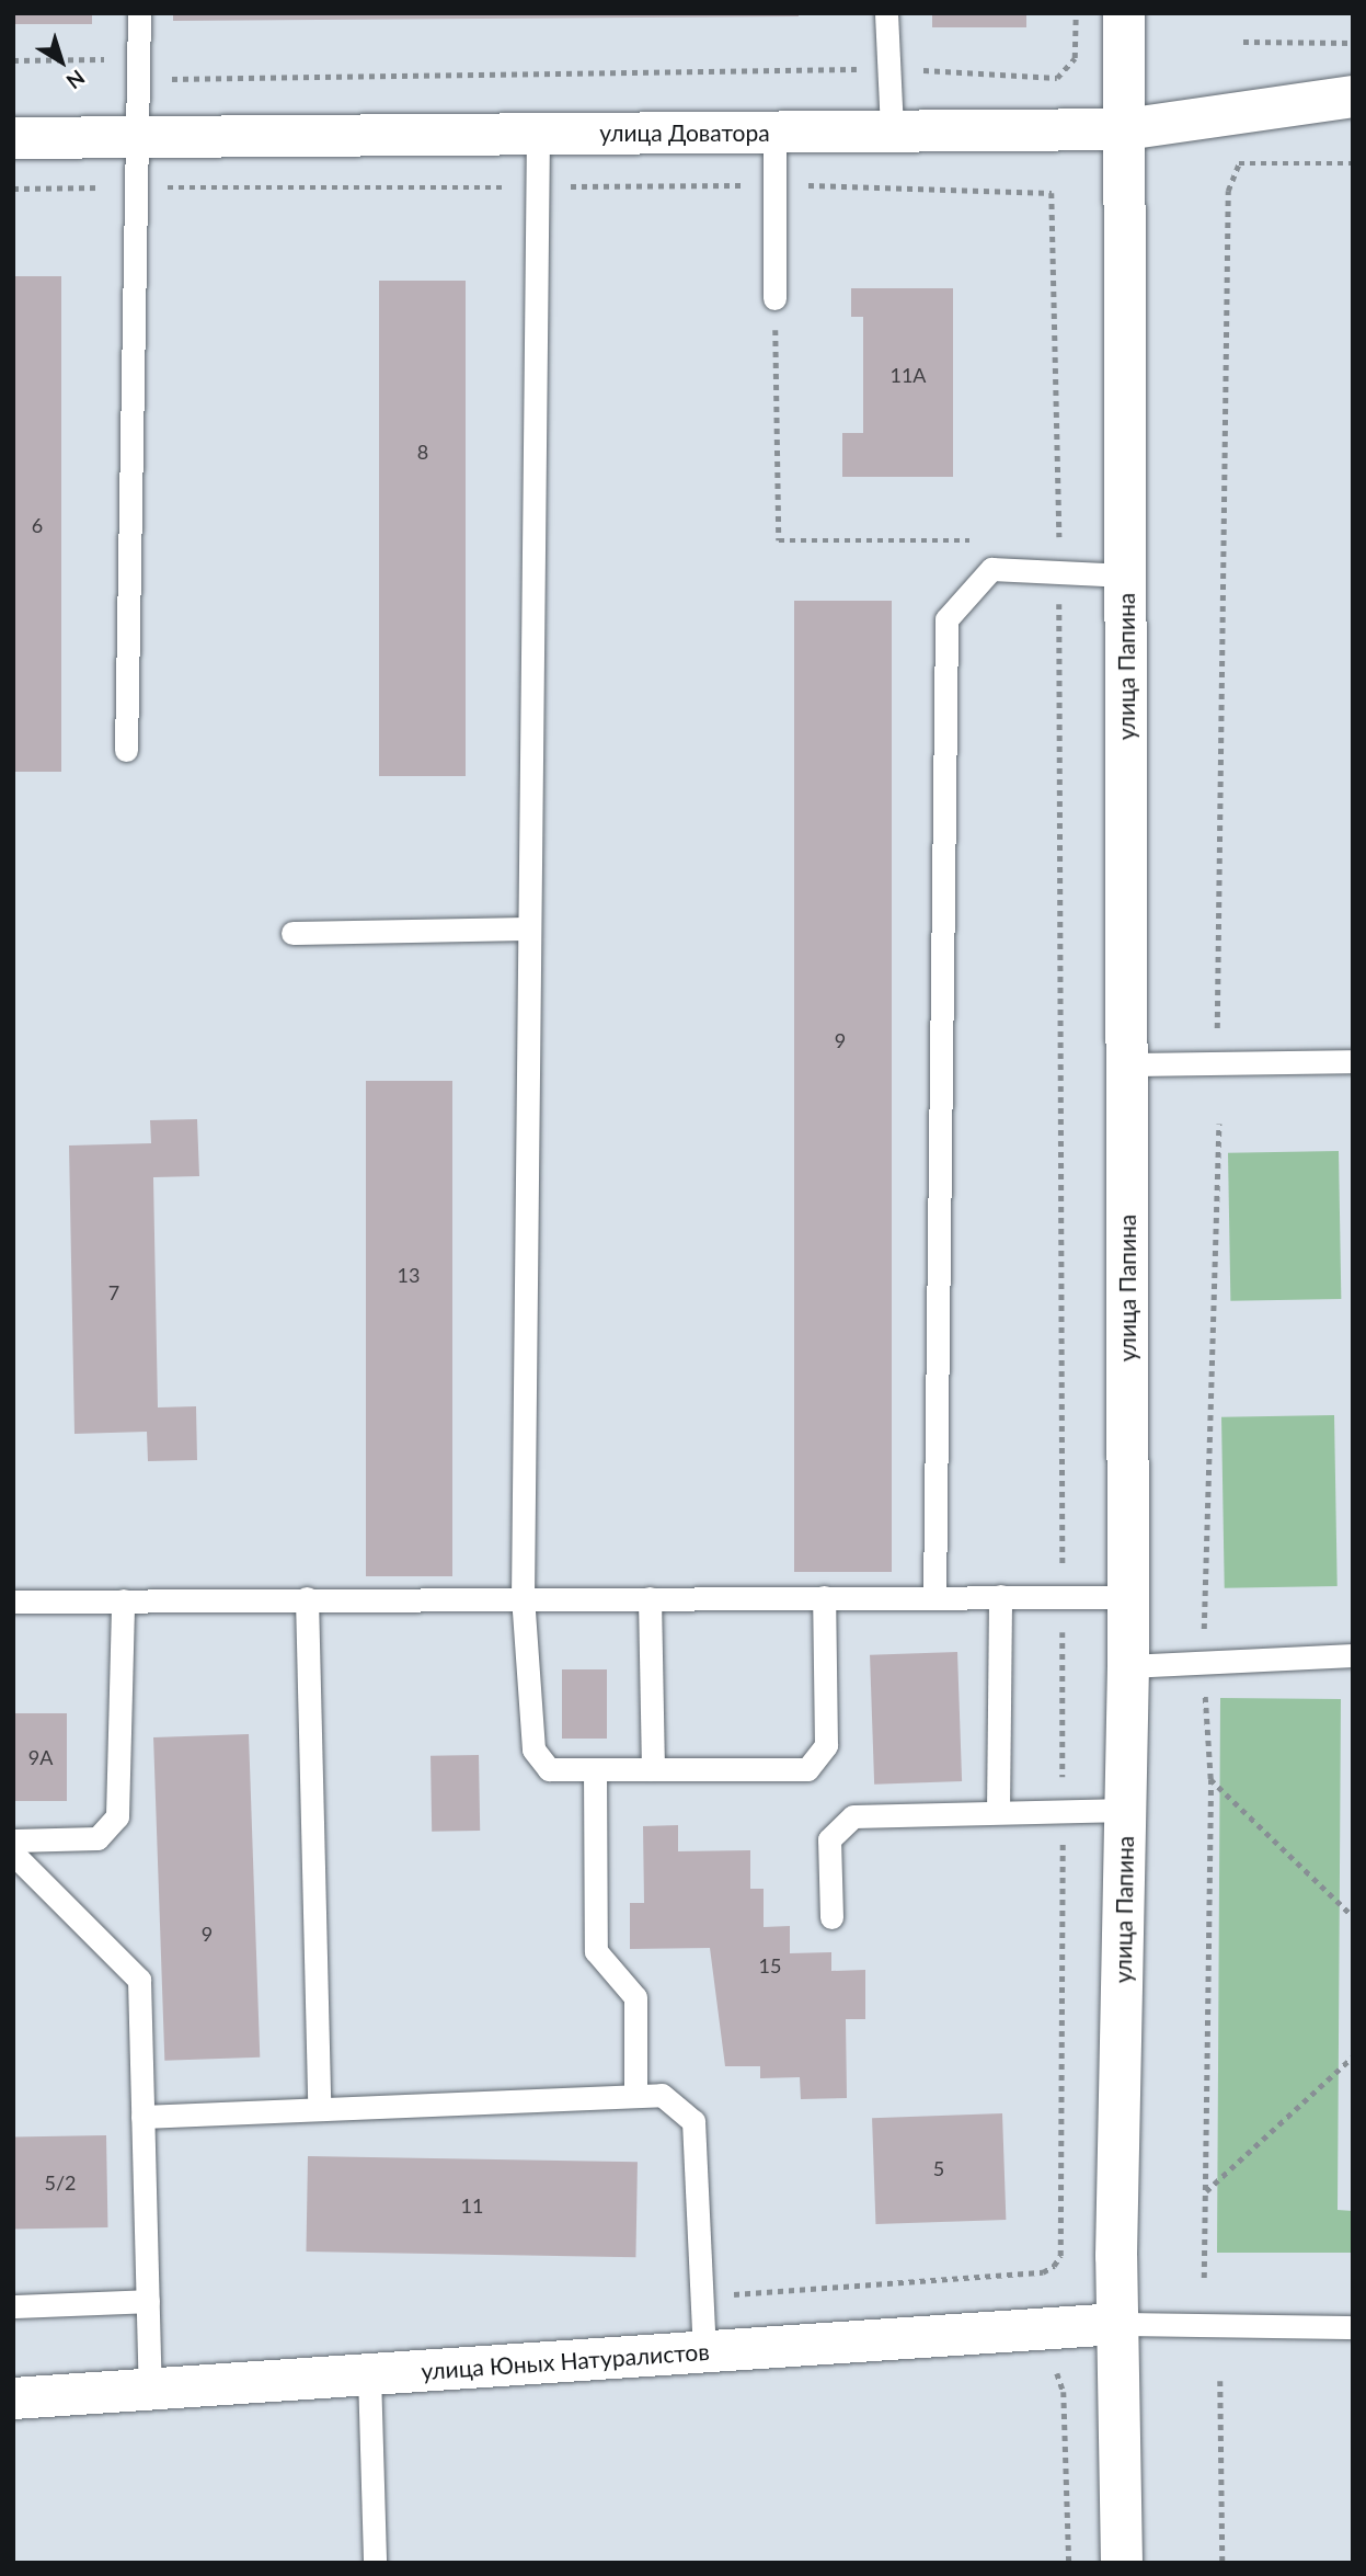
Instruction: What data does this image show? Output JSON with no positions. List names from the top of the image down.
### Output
{
  "streets": {
    "street": ["улица Доватора", "улица Папина", "улица Юных Натуралистов"]
  },
  "crossings": [
    ["улица Доватора", "улица Папина"],
    ["улица Папина", "улица Юных Натуралистов"]
  ],
  "house_numbers": [
    "11А",
    "8",
    "6",
    "9",
    "13",
    "7",
    "9А",
    "9",
    "15",
    "5",
    "5/2",
    "11"
  ],
  "north": "bottom right"
}
